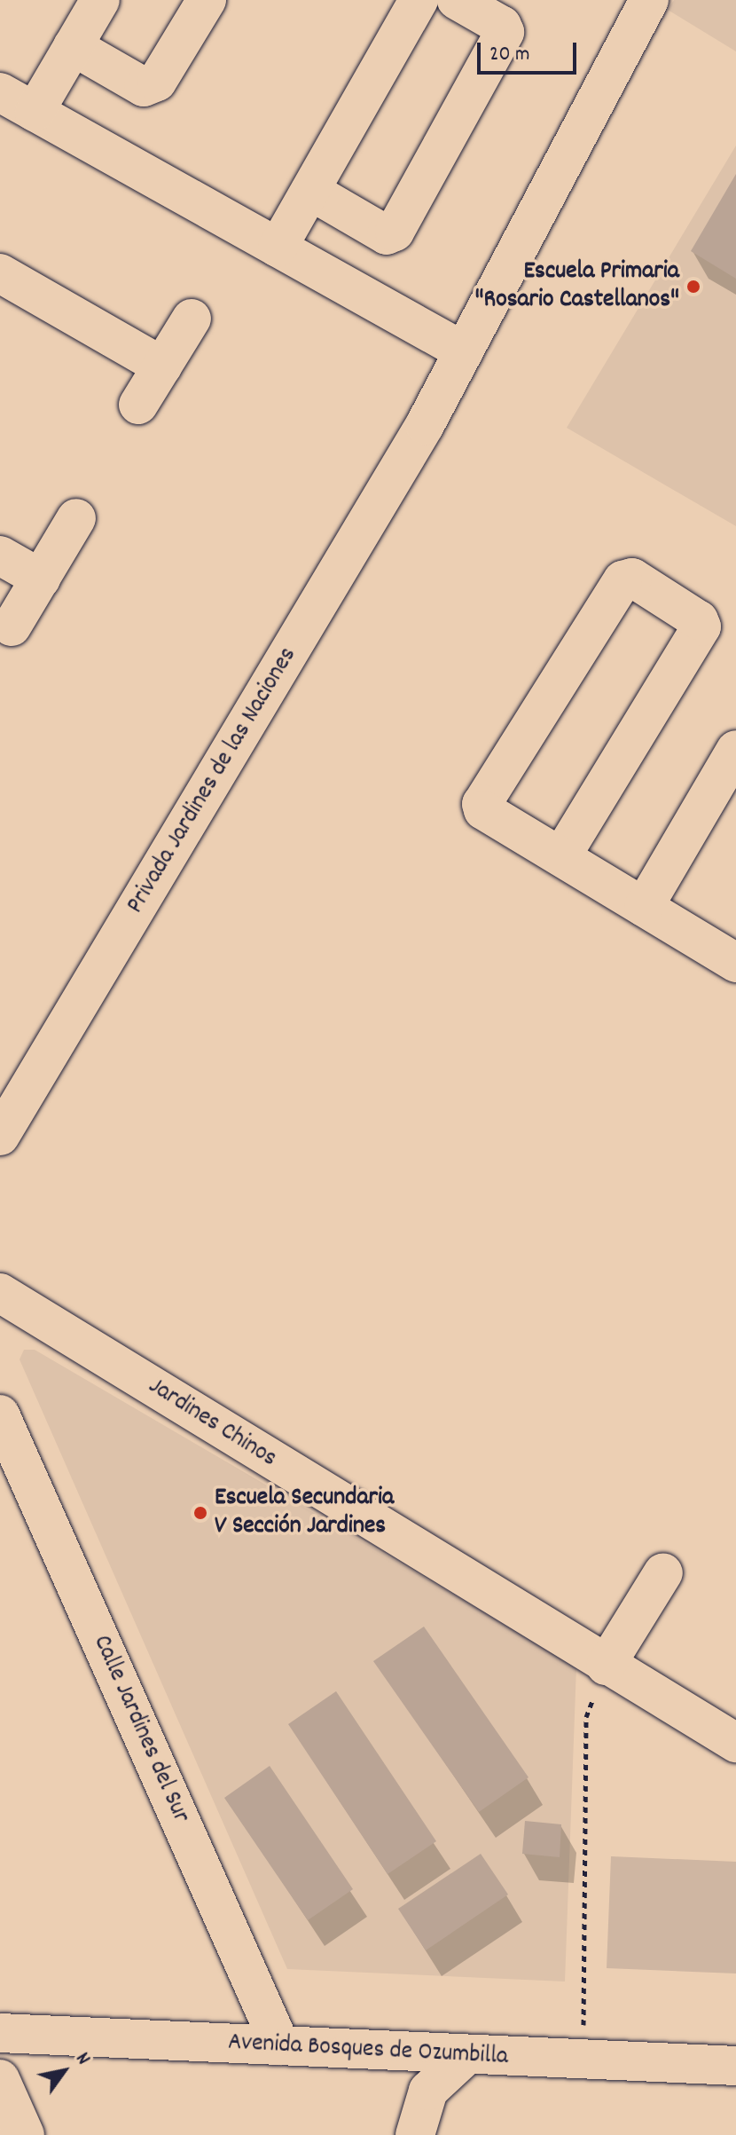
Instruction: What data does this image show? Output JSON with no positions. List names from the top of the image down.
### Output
{
  "streets": {
    "street": [
      "Privada Jardines de las Naciones",
      "Jardines Chinos",
      "Calle Jardines del Sur",
      "Avenida Bosques de Ozumbilla"
    ]
  },
  "crossings": [
    ["Calle Jardines del Sur", "Avenida Bosques de Ozumbilla"]
  ],
  "places": ["Escuela Primaria \"Rosario Castellanos\"", "Escuela Secundaria V Sección Jardines"],
  "scale_bar": "20 m",
  "north": "top right"
}
